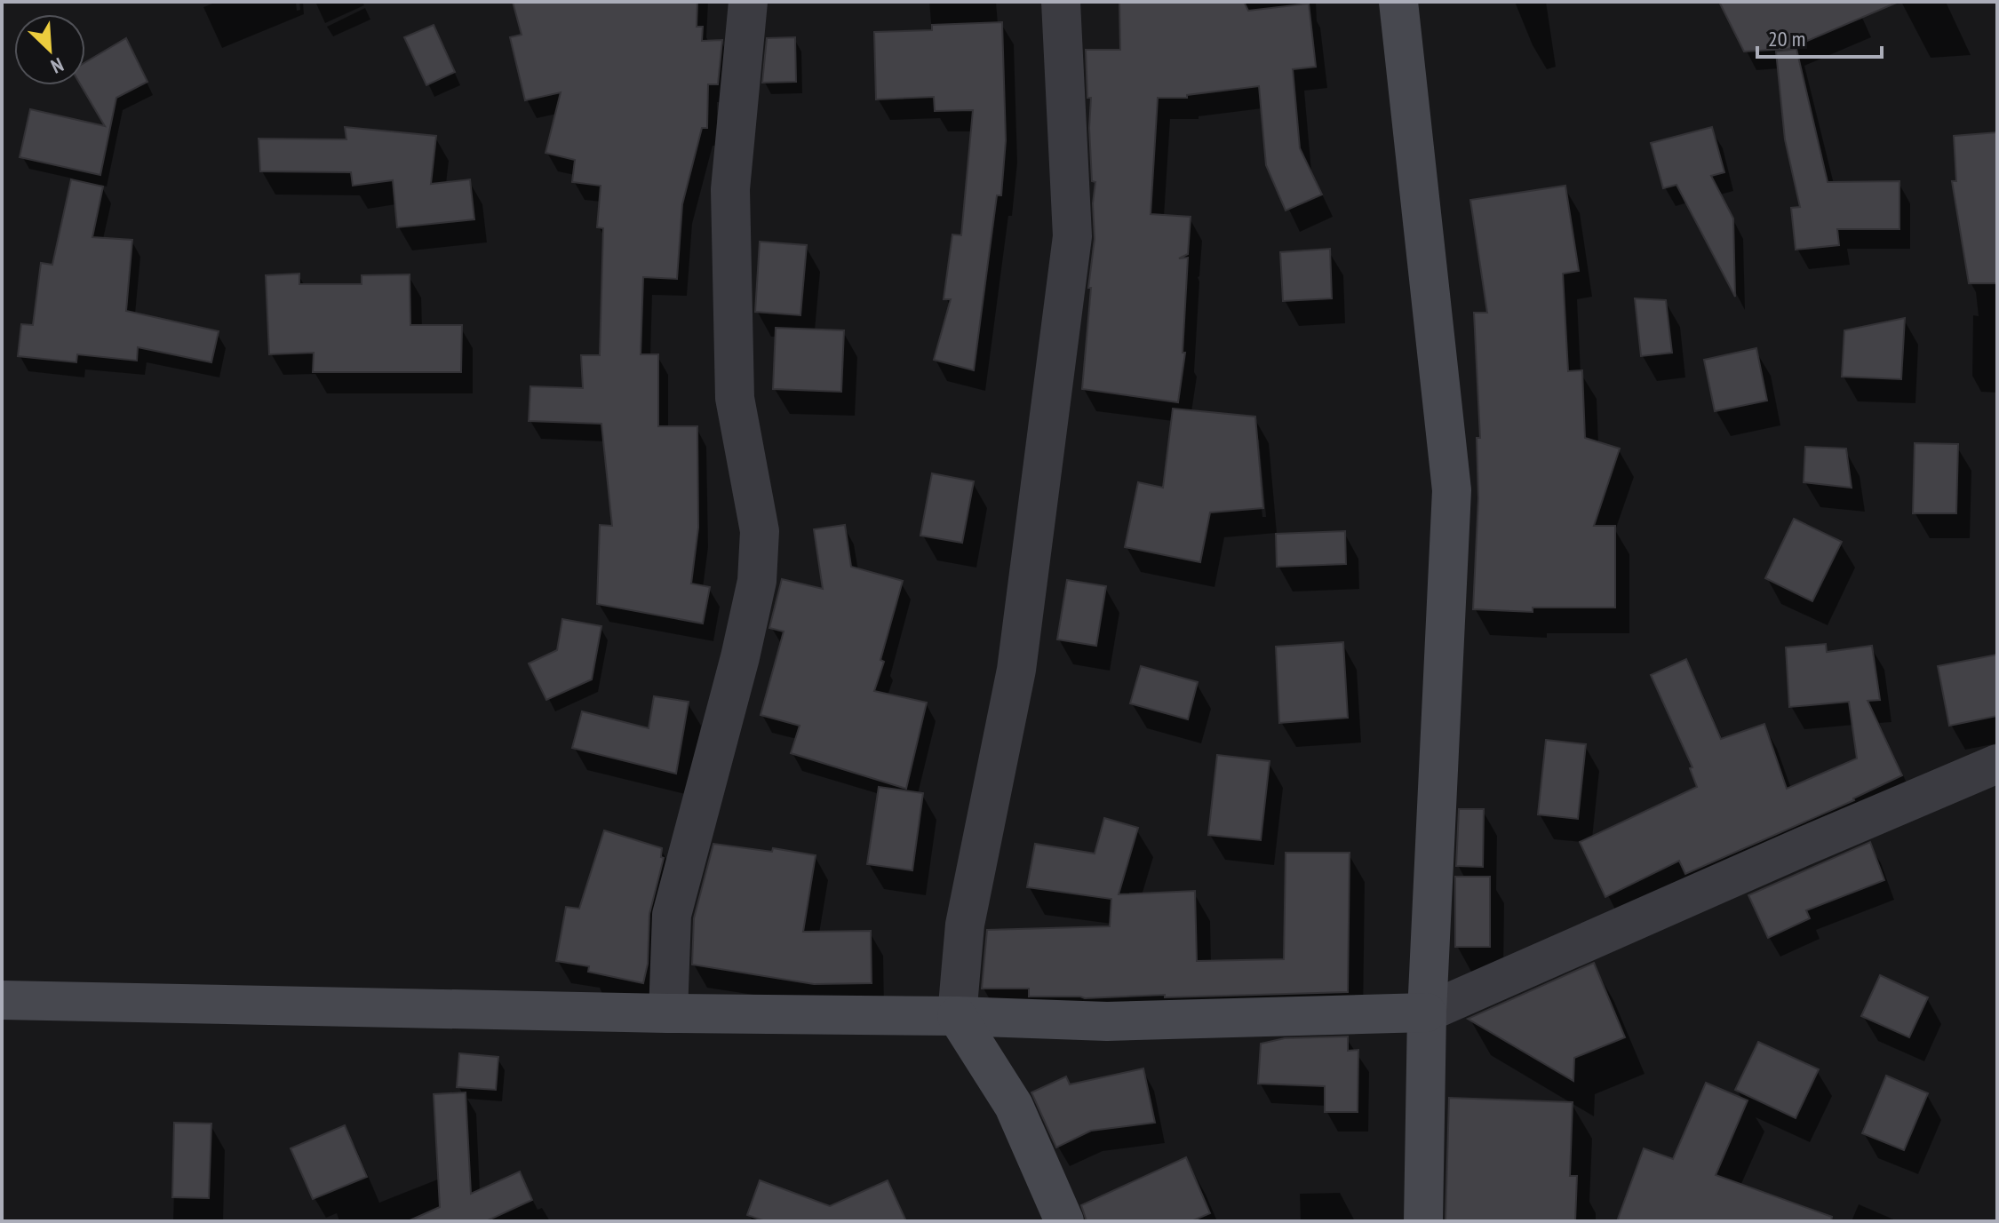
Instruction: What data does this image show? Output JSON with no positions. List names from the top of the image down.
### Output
{
  "scale_bar": "20 m",
  "north": "bottom right"
}
